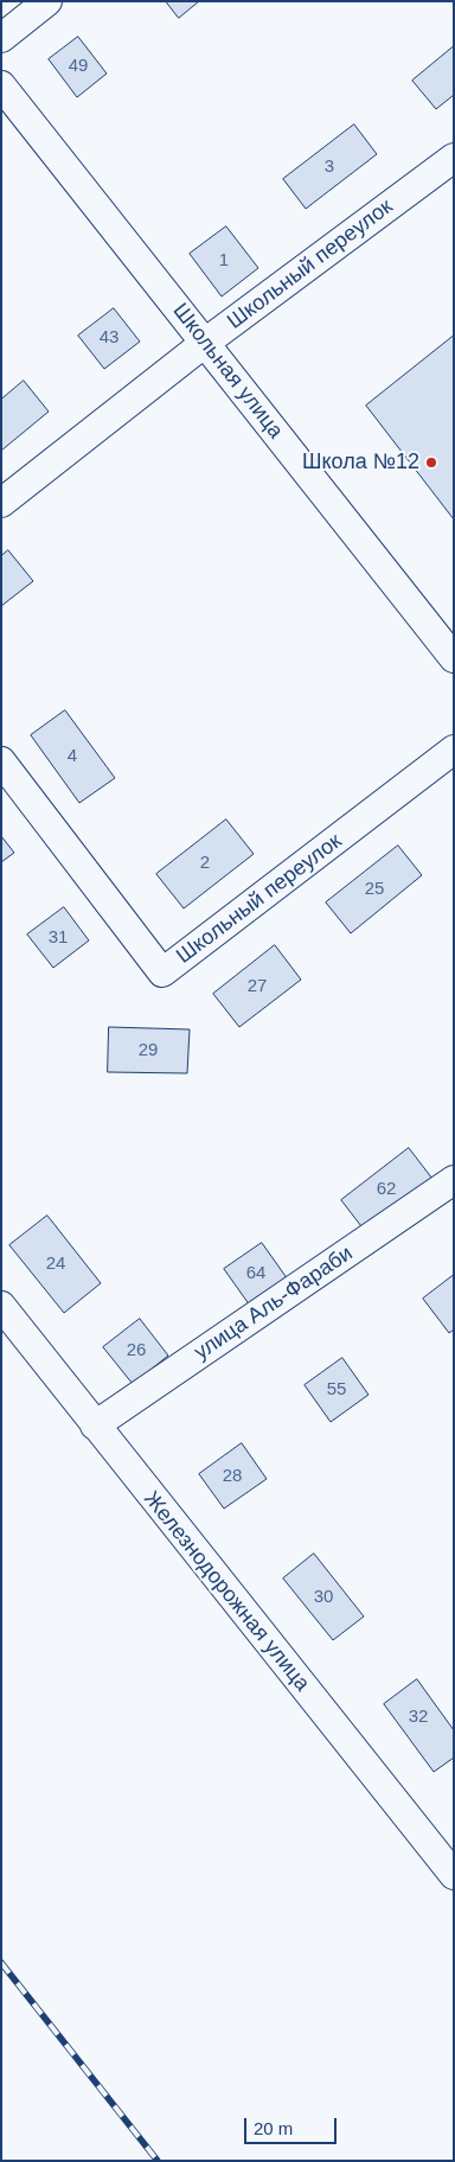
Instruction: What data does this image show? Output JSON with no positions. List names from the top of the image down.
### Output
{
  "streets": {
    "street": [
      "Школьный переулок",
      "Школьная улица",
      "улица Аль-Фараби",
      "Железнодорожная улица"
    ]
  },
  "crossings": [
    ["Школьный переулок", "Школьная улица"],
    ["улица Аль-Фараби", "Железнодорожная улица"]
  ],
  "places": ["Школа №12"],
  "house_numbers": [
    "49",
    "3",
    "1",
    "43",
    "4",
    "2",
    "25",
    "31",
    "27",
    "29",
    "62",
    "24",
    "64",
    "26",
    "55",
    "28",
    "30",
    "32"
  ],
  "scale_bar": "20 m"
}
